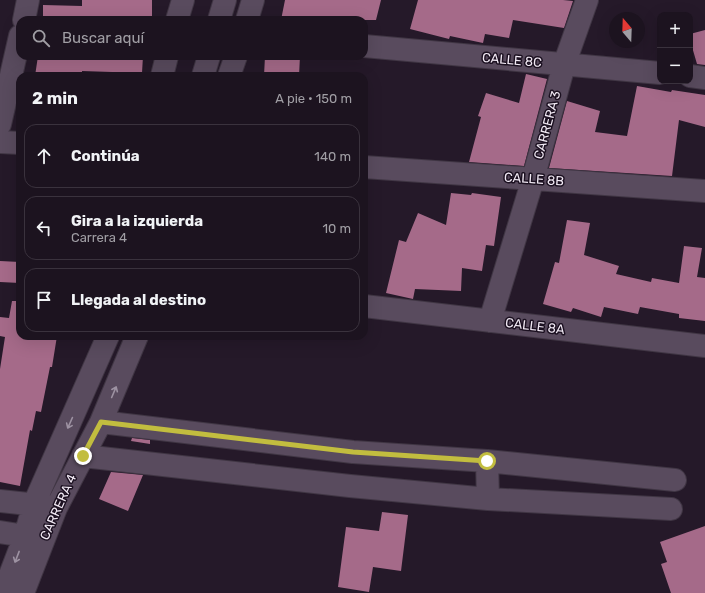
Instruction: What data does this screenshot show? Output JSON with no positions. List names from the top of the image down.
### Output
{
  "streets": {
    "street": [
      "CALLE 8C",
      "CARRERA 3",
      "CALLE 8B",
      "CALLE 8A",
      "CARRERA 4"
    ]
  },
  "crossings": [
    ["CALLE 8C", "CARRERA 3"],
    ["CARRERA 3", "CALLE 8B"],
    ["CARRERA 3", "CALLE 8A"]
  ],
  "north": "top",
  "page": {
    "map_buttons": ["+", "−"],
    "search": "Buscar aquí",
    "heading": ["2 min", "A pie · 150 m"],
    "list": [
      ["Continúa", "140 m"],
      ["Gira a la izquierda", "Carrera 4", "10 m"],
      "Llegada al destino"
    ]
  }
}
